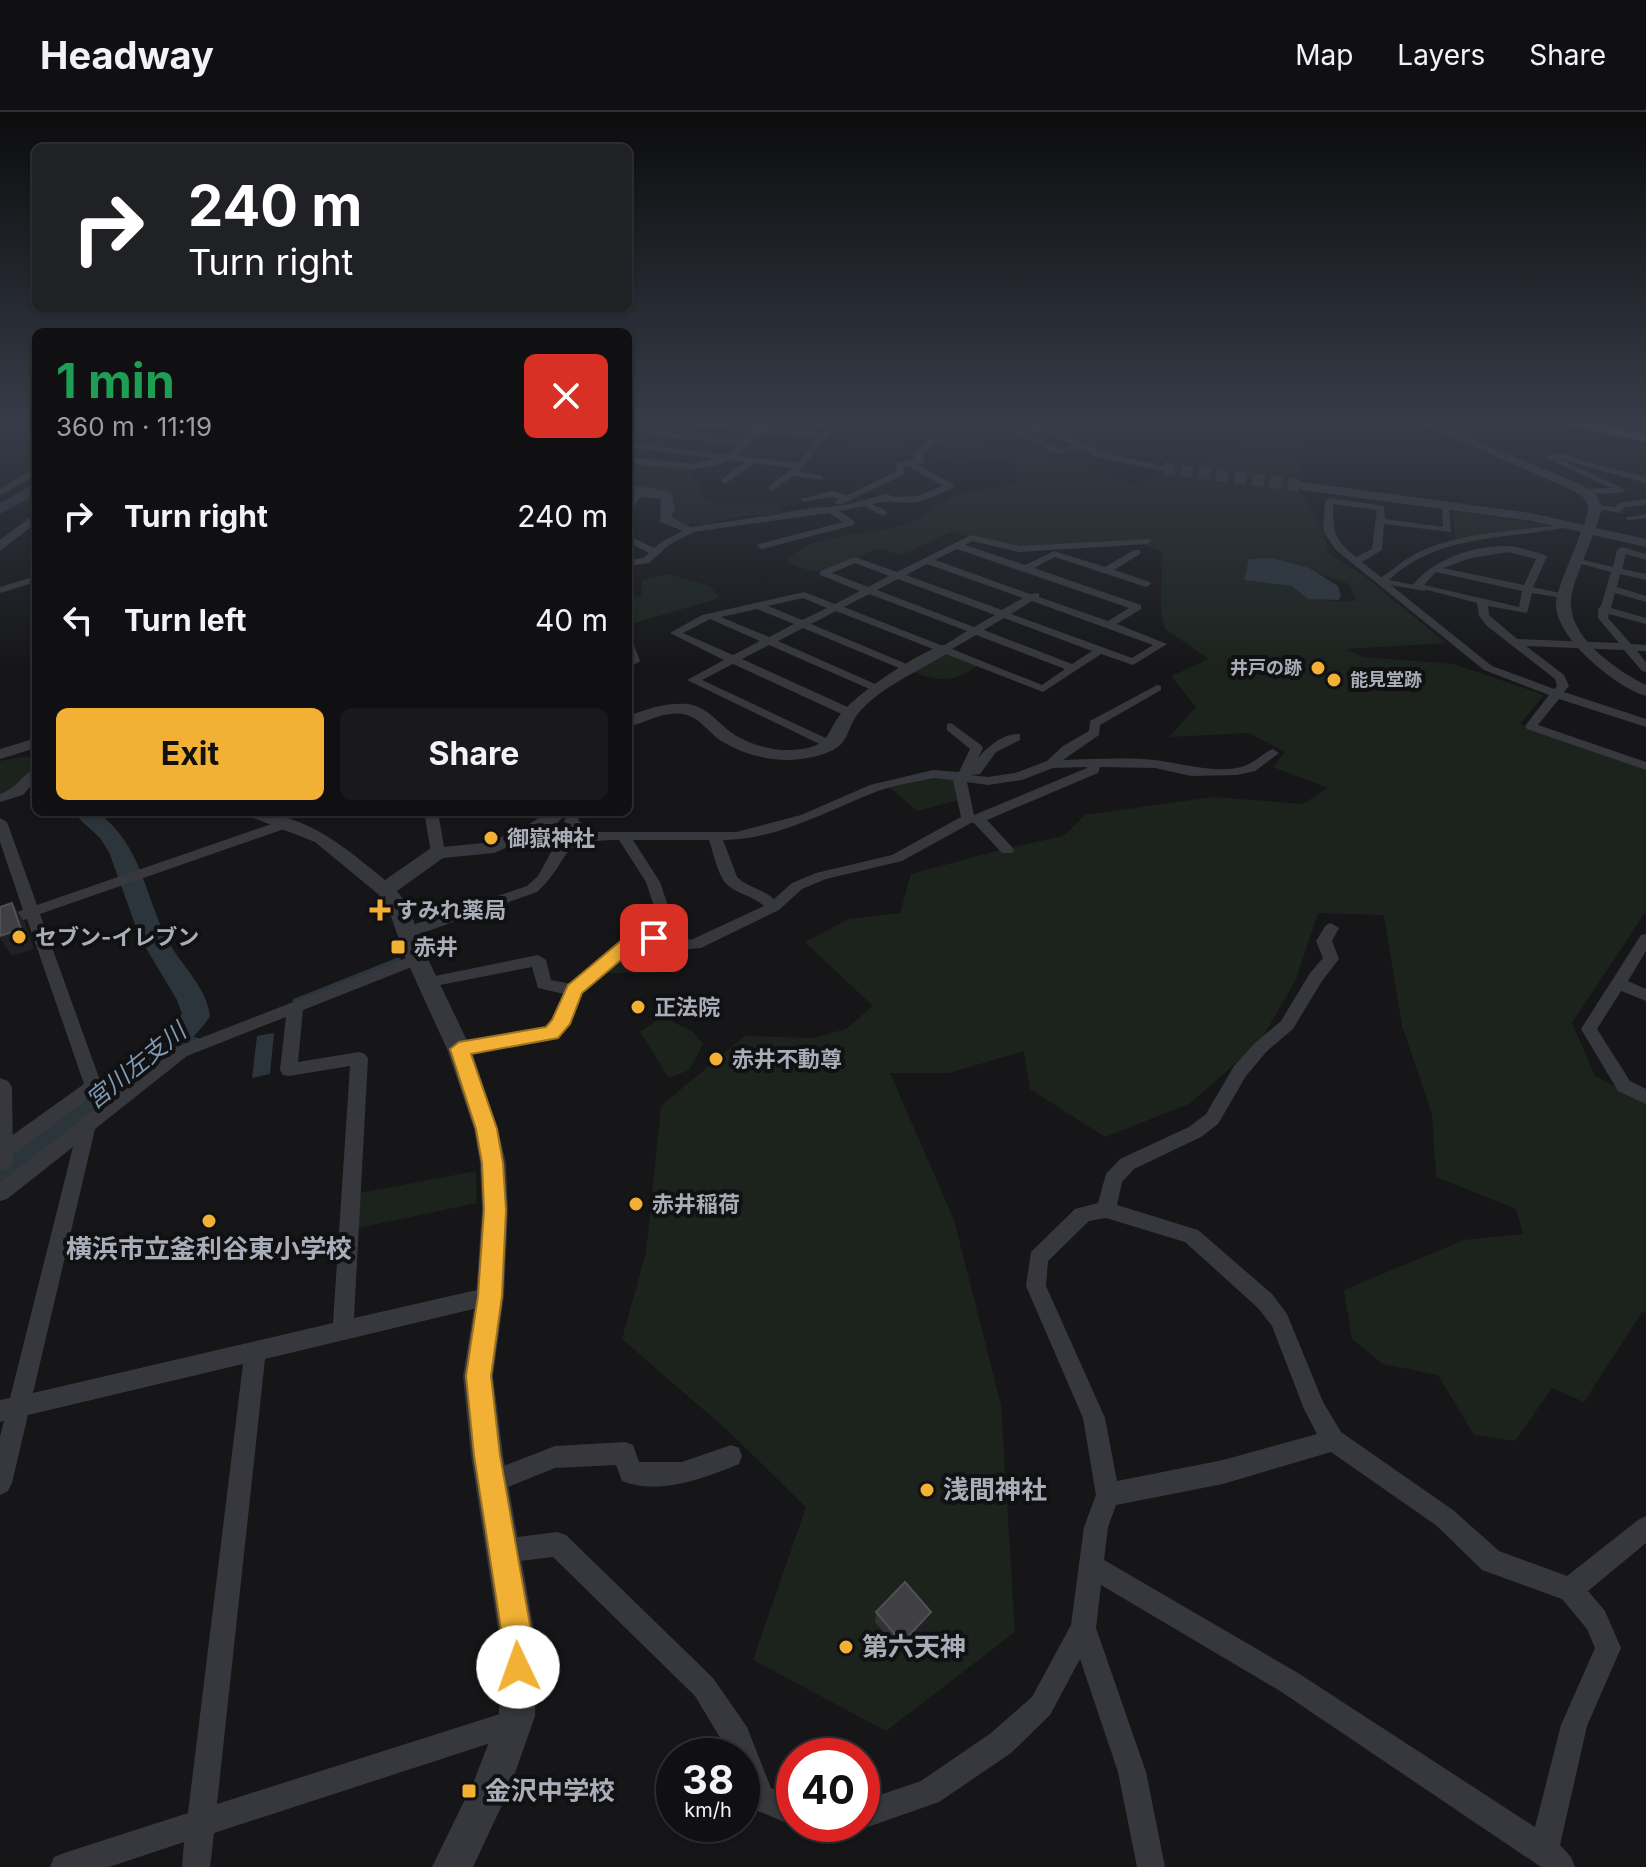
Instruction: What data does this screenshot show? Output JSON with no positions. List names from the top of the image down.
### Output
{
  "water": ["宮川左支川"],
  "places": {
    "other": [
      "井戸の跡",
      "能見堂跡",
      "御嶽神社",
      "セブン-イレブン",
      "正法院",
      "赤井不動尊",
      "赤井稲荷",
      "横浜市立釜利谷東小学校",
      "浅間神社",
      "第六天神"
    ],
    "health": ["すみれ薬局"],
    "transit": ["赤井", "金沢中学校"]
  },
  "page": {
    "header": "Headway",
    "nav": ["Map", "Layers", "Share"],
    "turn": ["240 m", "Turn right"],
    "heading": ["1 min", "360 m · 11:19"],
    "list": [
      {
        "name": "Turn right",
        "value": "240 m"
      },
      {
        "name": "Turn left",
        "value": "40 m"
      }
    ],
    "buttons": ["Exit", "Share"],
    "speed": "38 km/h",
    "limit": "40"
  }
}
